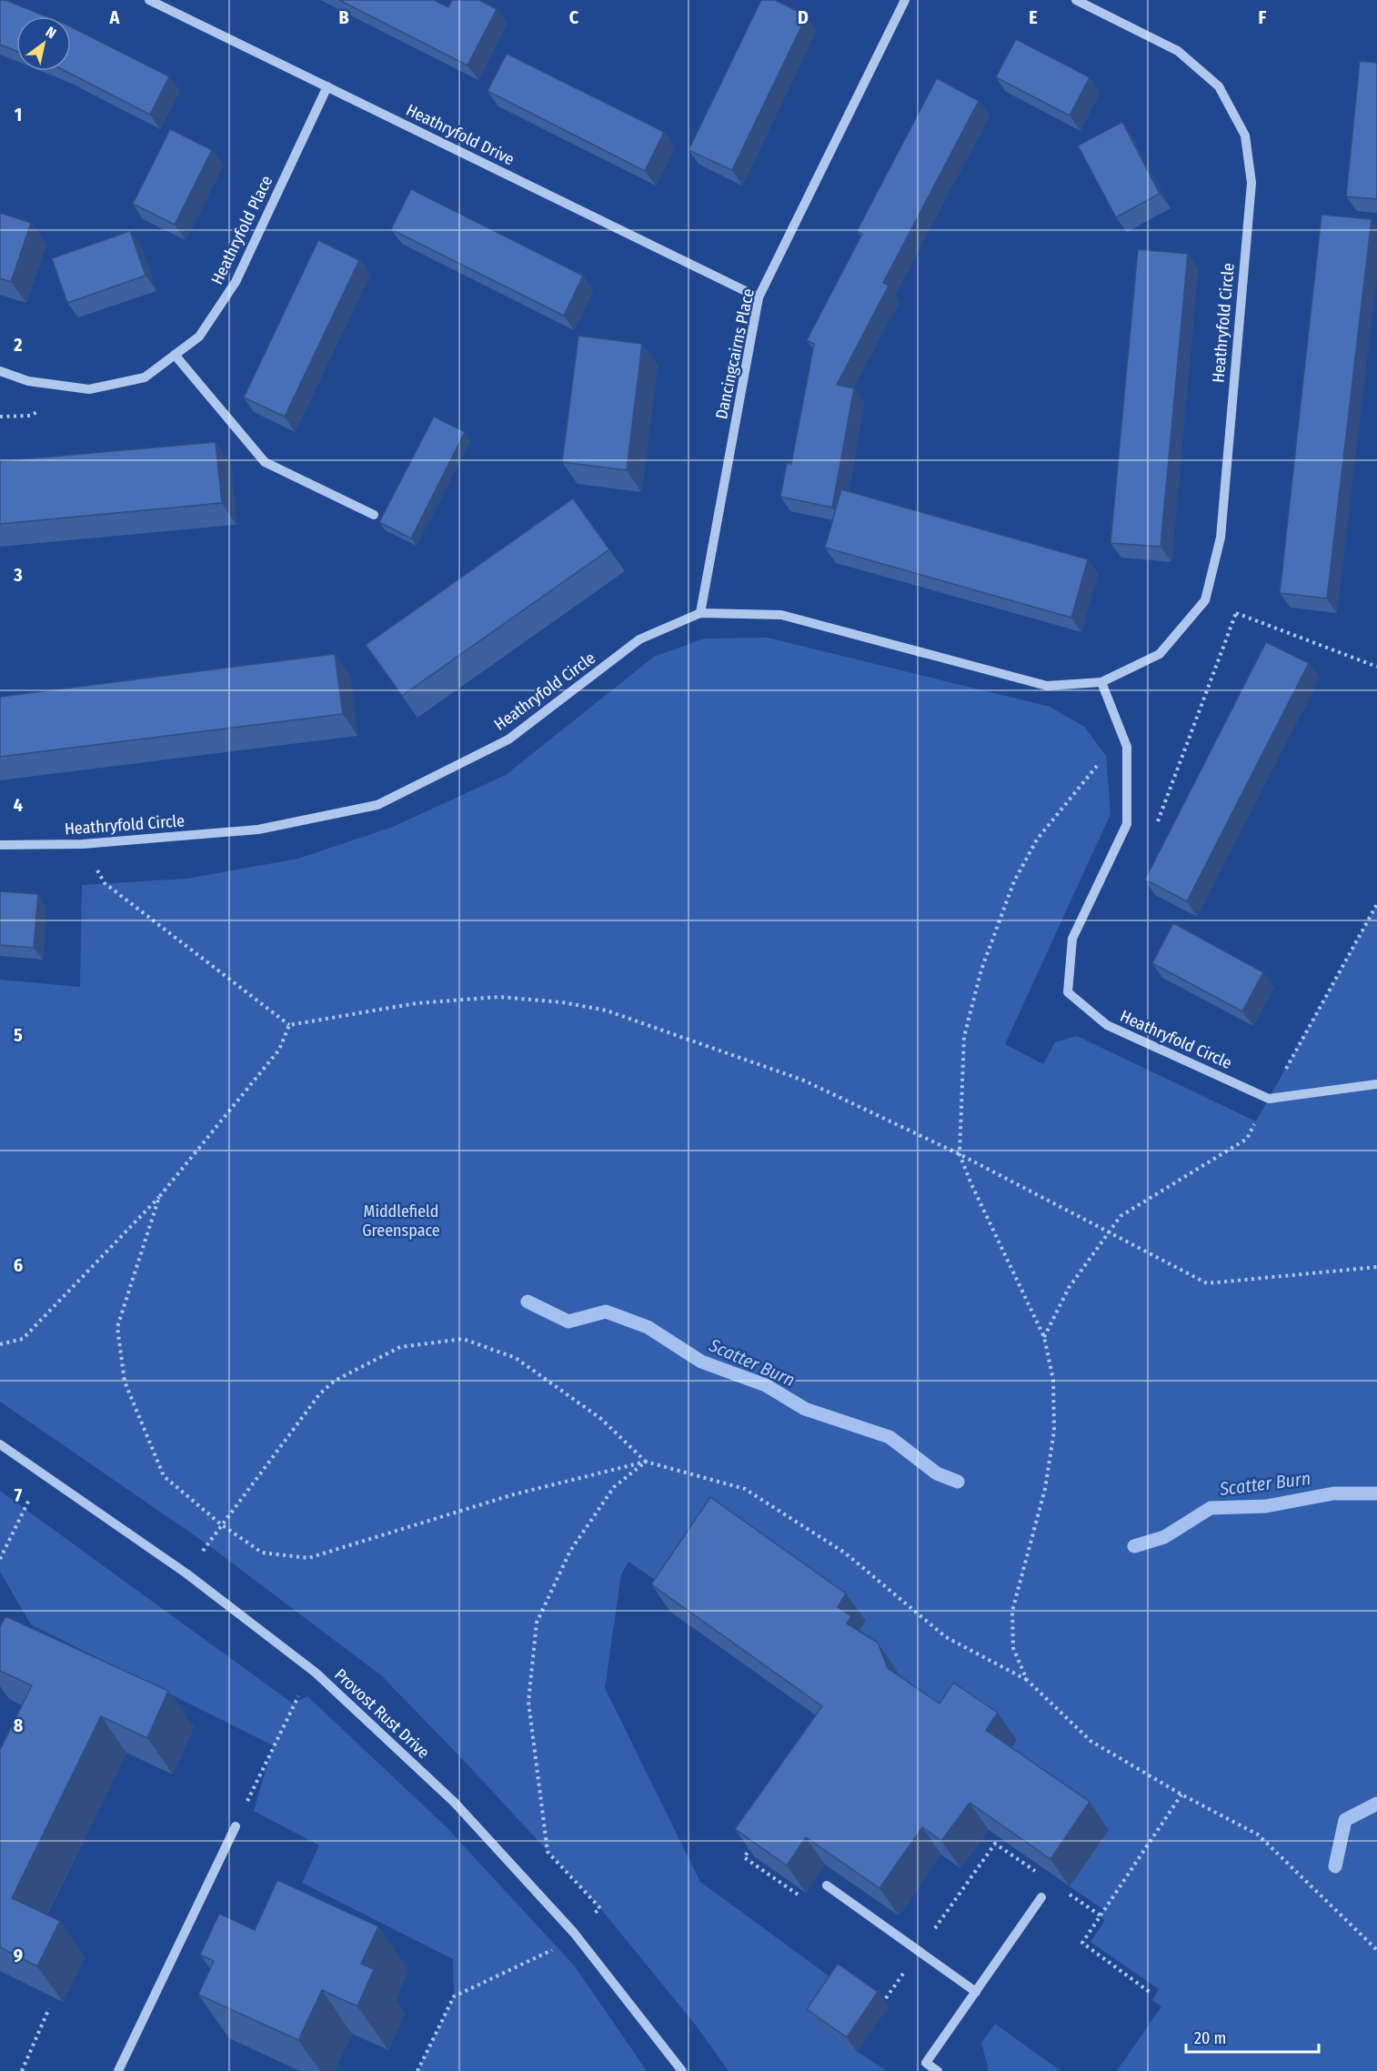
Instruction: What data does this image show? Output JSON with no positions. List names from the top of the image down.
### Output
{
  "streets": {
    "street": [
      "Heathryfold Drive",
      "Heathryfold Place",
      "Heathryfold Circle",
      "Dancingcairns Place",
      "Provost Rust Drive"
    ]
  },
  "crossings": [
    ["Heathryfold Drive", "Heathryfold Place"],
    ["Heathryfold Drive", "Dancingcairns Place"],
    ["Heathryfold Circle", "Dancingcairns Place"]
  ],
  "water": ["Scatter Burn"],
  "parks": ["Middlefield Greenspace"],
  "scale_bar": "20 m",
  "north": "top right",
  "grid": {
    "columns": [
      "A",
      "B",
      "C",
      "D",
      "E",
      "F"
    ],
    "rows": [
      "1",
      "2",
      "3",
      "4",
      "5",
      "6",
      "7",
      "8",
      "9"
    ]
  }
}
